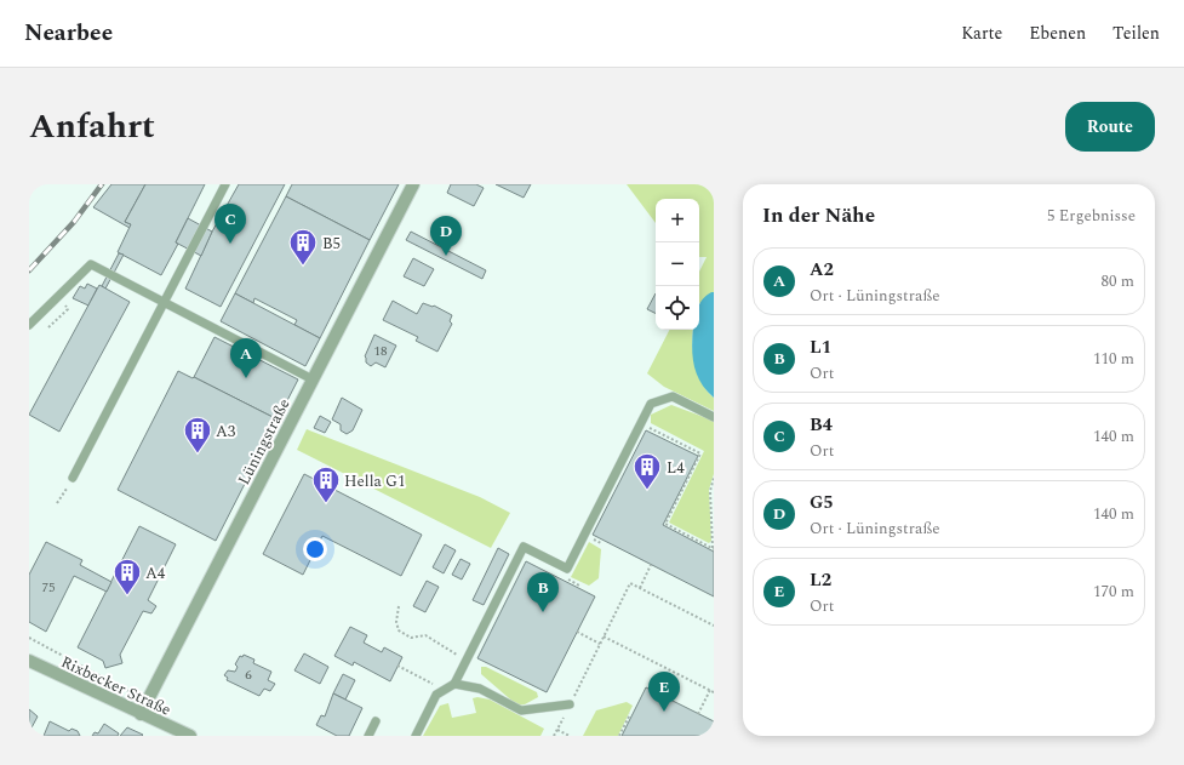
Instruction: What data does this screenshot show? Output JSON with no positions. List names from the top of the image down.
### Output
{
  "streets": {
    "street": ["Lüningstraße", "Rixbecker Straße"]
  },
  "crossings": [
    ["Lüningstraße", "Rixbecker Straße"]
  ],
  "places": {
    "building": [
      "B5",
      "A3",
      "L4",
      "Hella G1",
      "A4"
    ]
  },
  "house_numbers": ["18", "75", "6"],
  "page": {
    "header": "Nearbee",
    "nav": ["Karte", "Ebenen", "Teilen"],
    "title": "Anfahrt",
    "buttons": "Route",
    "heading": ["In der Nähe", "5 Ergebnisse"],
    "map_buttons": ["+", "−"],
    "pins": [
      "C",
      "D",
      "A",
      "B",
      "E"
    ],
    "list": [
      {
        "mark": "A",
        "name": "A2",
        "note": "Ort · Lüningstraße",
        "value": "80 m"
      },
      {
        "mark": "B",
        "name": "L1",
        "note": "Ort",
        "value": "110 m"
      },
      {
        "mark": "C",
        "name": "B4",
        "note": "Ort",
        "value": "140 m"
      },
      {
        "mark": "D",
        "name": "G5",
        "note": "Ort · Lüningstraße",
        "value": "140 m"
      },
      {
        "mark": "E",
        "name": "L2",
        "note": "Ort",
        "value": "170 m"
      }
    ]
  }
}
